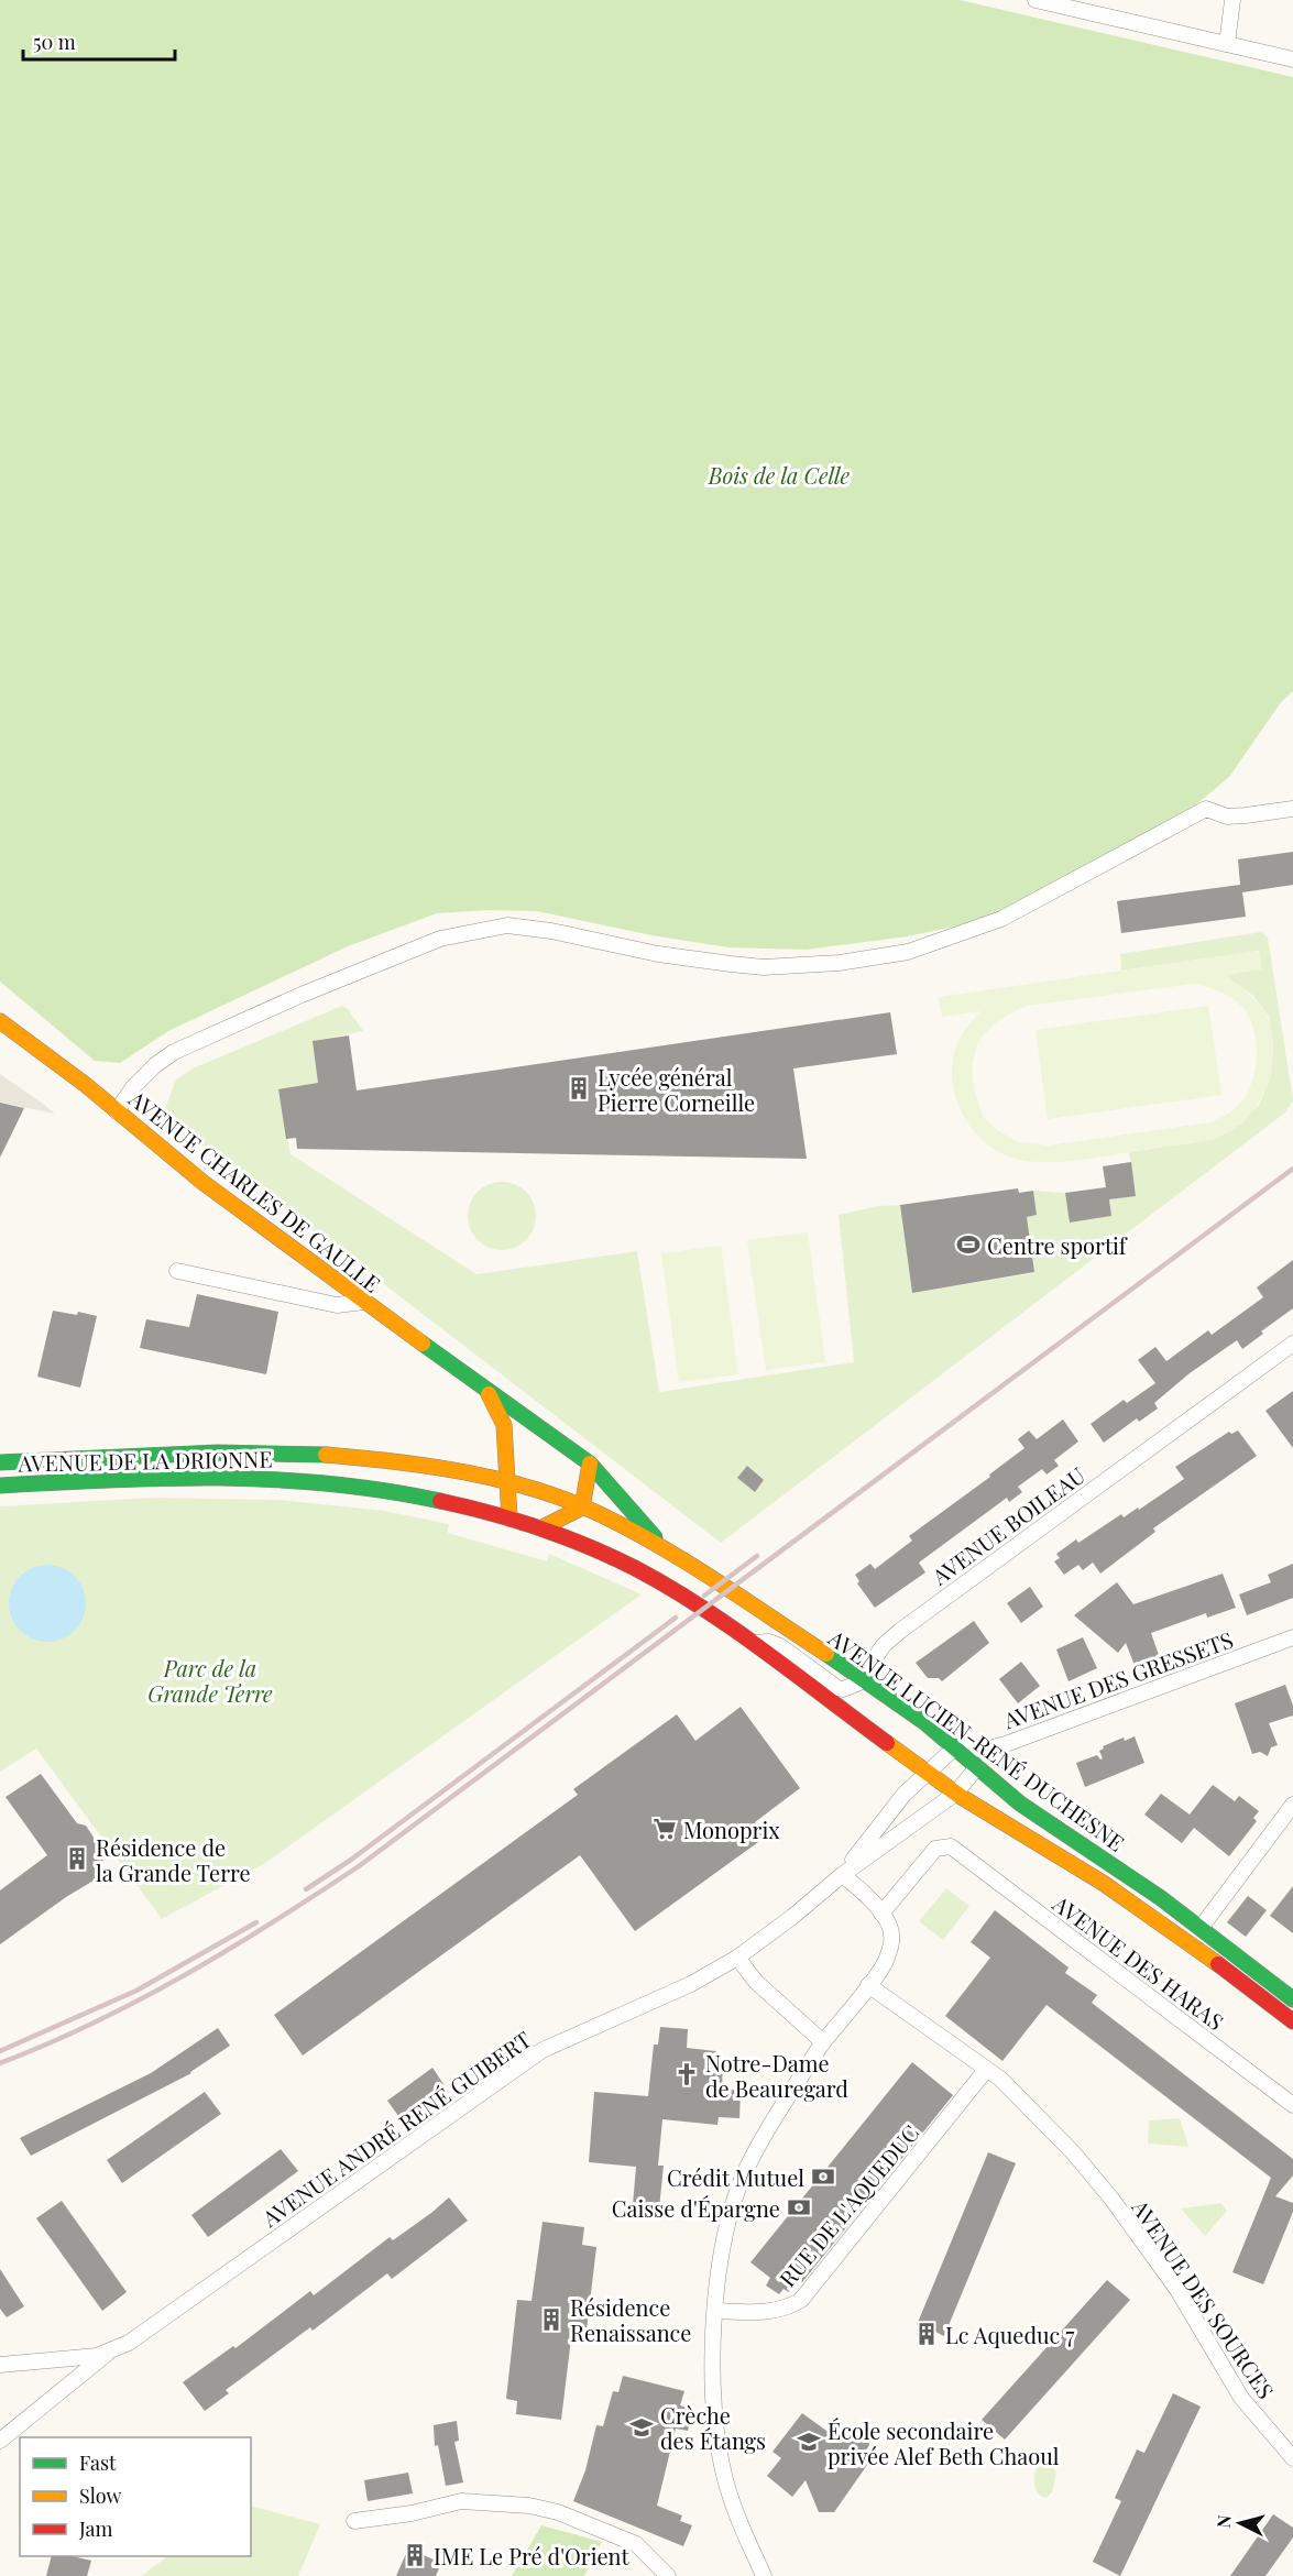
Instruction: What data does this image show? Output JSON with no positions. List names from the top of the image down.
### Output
{
  "streets": {
    "main road": ["AVENUE CHARLES DE GAULLE", "AVENUE DE LA DRIONNE", "AVENUE LUCIEN-RENÉ DUCHESNE"],
    "street": [
      "AVENUE BOILEAU",
      "AVENUE DES GRESSETS",
      "AVENUE DES HARAS",
      "AVENUE ANDRÉ RENÉ GUIBERT",
      "RUE DE L'AQUEDUC",
      "AVENUE DES SOURCES"
    ]
  },
  "crossings": [
    ["AVENUE CHARLES DE GAULLE", "AVENUE DE LA DRIONNE"],
    ["AVENUE CHARLES DE GAULLE", "AVENUE LUCIEN-RENÉ DUCHESNE"],
    ["AVENUE DE LA DRIONNE", "AVENUE LUCIEN-RENÉ DUCHESNE"],
    ["AVENUE BOILEAU", "AVENUE LUCIEN-RENÉ DUCHESNE"],
    ["AVENUE DES GRESSETS", "AVENUE LUCIEN-RENÉ DUCHESNE"],
    ["AVENUE DES GRESSETS", "AVENUE ANDRÉ RENÉ GUIBERT"],
    ["AVENUE LUCIEN-RENÉ DUCHESNE", "AVENUE ANDRÉ RENÉ GUIBERT"],
    ["RUE DE L'AQUEDUC", "AVENUE DES SOURCES"]
  ],
  "parks": ["Bois de la Celle", "Parc de la Grande Terre"],
  "places": {
    "building": [
      "Lycée général Pierre Corneille",
      "Résidence de la Grande Terre",
      "Résidence Renaissance",
      "Lc Aqueduc 7",
      "IME Le Pré d'Orient"
    ],
    "sports": ["Centre sportif"],
    "supermarket": ["Monoprix"],
    "church": ["Notre-Dame de Beauregard"],
    "bank": ["Crédit Mutuel", "Caisse d'Épargne"],
    "school or university": ["Crèche des Étangs", "École secondaire privée Alef Beth Chaoul"]
  },
  "legend": ["Fast", "Slow", "Jam"],
  "scale_bar": "50 m",
  "north": "left"
}
